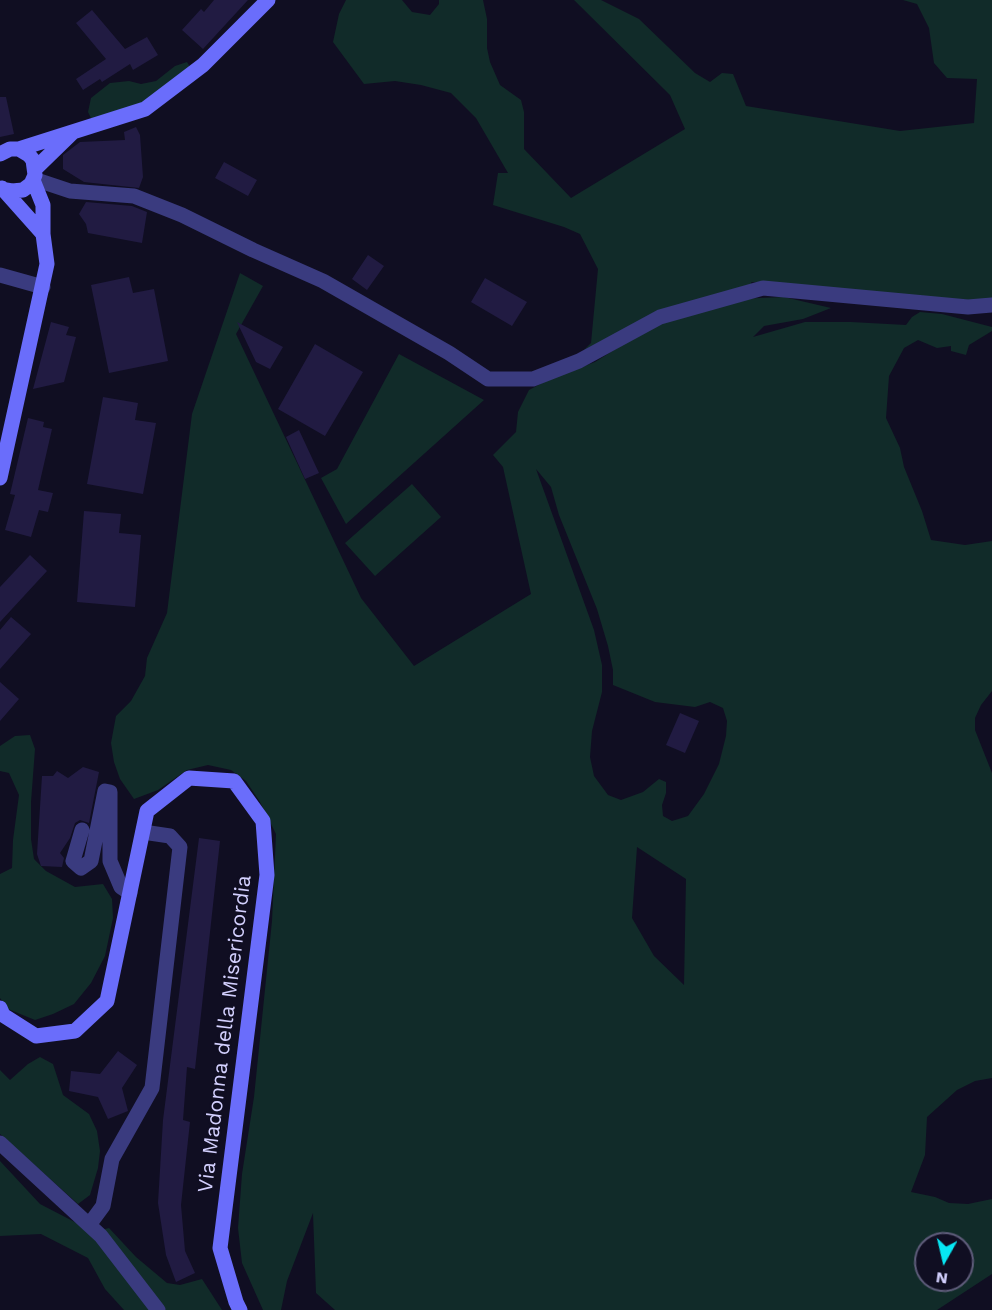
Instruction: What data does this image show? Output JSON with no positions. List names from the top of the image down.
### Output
{
  "streets": {
    "main road": ["Via Madonna della Misericordia"]
  },
  "north": "bottom"
}
